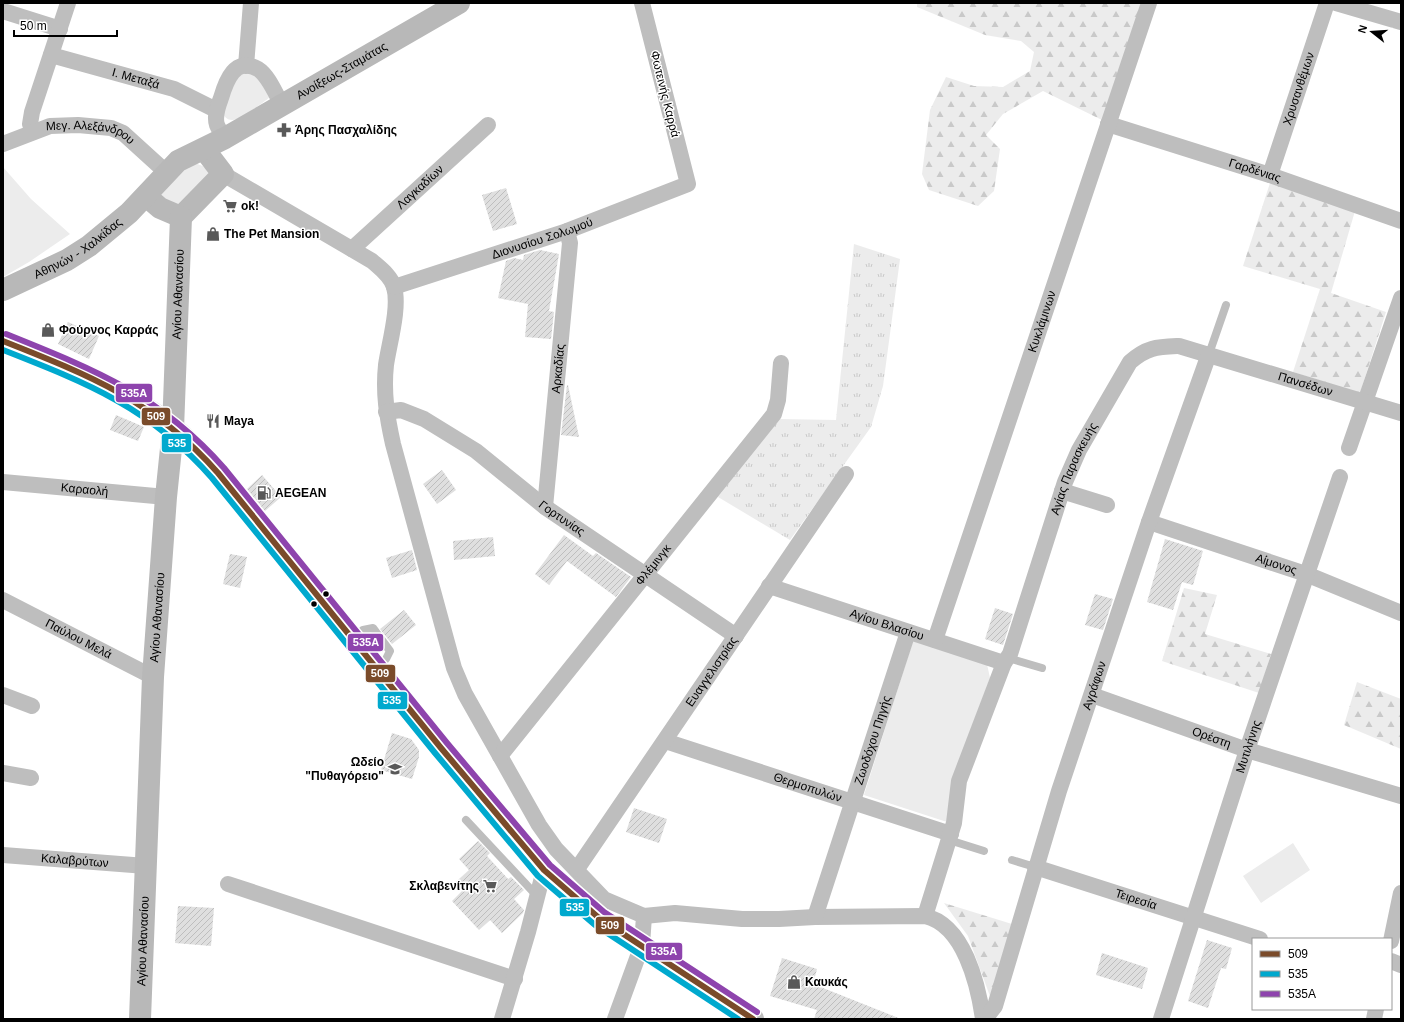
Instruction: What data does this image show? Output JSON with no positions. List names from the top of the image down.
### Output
{
  "streets": {
    "street": [
      "Ανοίξεως-Σταμάτας",
      "Ι. Μεταξά",
      "Χρυσανθέμων",
      "Φωτεινής Καρρά",
      "Μεγ. Αλεξάνδρου",
      "Γαρδένιας",
      "Λαγκαδίων",
      "Διονυσίου Σολωμού",
      "Αθηνών - Χαλκίδας",
      "Αγίου Αθανασίου",
      "Κυκλάμινων",
      "Αρκαδίας",
      "Πανσέδων",
      "Αγίας Παρασκευής",
      "Καραολή",
      "Γορτυνίας",
      "Αίμονος",
      "Φλέμινγκ",
      "Αγίου Βλασίου",
      "Παύλου Μελά",
      "Ευαγγελιστρίας",
      "Αγράφων",
      "Ορέστη",
      "Ζωοδόχου Πηγής",
      "Μυτιλήνης",
      "Θερμοπυλών",
      "Καλαβρύτων",
      "Τειρεσία"
    ]
  },
  "crossings": [
    ["Ανοίξεως-Σταμάτας", "Μεγ. Αλεξάνδρου"],
    ["Ανοίξεως-Σταμάτας", "Αθηνών - Χαλκίδας"],
    ["Χρυσανθέμων", "Γαρδένιας"],
    ["Φωτεινής Καρρά", "Διονυσίου Σολωμού"],
    ["Μεγ. Αλεξάνδρου", "Αθηνών - Χαλκίδας"],
    ["Γαρδένιας", "Κυκλάμινων"],
    ["Διονυσίου Σολωμού", "Αρκαδίας"],
    ["Αγίου Αθανασίου", "Καραολή"],
    ["Αγίου Αθανασίου", "Παύλου Μελά"],
    ["Αγίου Αθανασίου", "Καλαβρύτων"],
    ["Κυκλάμινων", "Αγίου Βλασίου"],
    ["Αρκαδίας", "Γορτυνίας"],
    ["Πανσέδων", "Αγίας Παρασκευής"],
    ["Πανσέδων", "Αγράφων"],
    ["Αγίας Παρασκευής", "Αγίου Βλασίου"],
    ["Αγίας Παρασκευής", "Αγράφων"],
    ["Αγίας Παρασκευής", "Θερμοπυλών"],
    ["Γορτυνίας", "Φλέμινγκ"],
    ["Γορτυνίας", "Ευαγγελιστρίας"],
    ["Αίμονος", "Αγράφων"],
    ["Αίμονος", "Μυτιλήνης"],
    ["Αγίου Βλασίου", "Ευαγγελιστρίας"],
    ["Αγίου Βλασίου", "Ζωοδόχου Πηγής"],
    ["Ευαγγελιστρίας", "Θερμοπυλών"],
    ["Αγράφων", "Ορέστη"],
    ["Αγράφων", "Τειρεσία"],
    ["Ορέστη", "Μυτιλήνης"],
    ["Ζωοδόχου Πηγής", "Θερμοπυλών"],
    ["Μυτιλήνης", "Τειρεσία"]
  ],
  "places": {
    "pharmacy": ["Άρης Πασχαλίδης"],
    "supermarket": ["ok!", "Σκλαβενίτης"],
    "shop": ["The Pet Mansion", "Φούρνος Καρράς", "Καυκάς"],
    "restaurant": ["Maya"],
    "fuel station": ["AEGEAN"],
    "school or university": ["Ωδείο \"Πυθαγόρειο\""]
  },
  "lines": ["transit line 535A", "transit line 509", "transit line 535"],
  "legend": ["509", "535", "535A"],
  "scale_bar": "50 m",
  "north": "left"
}
